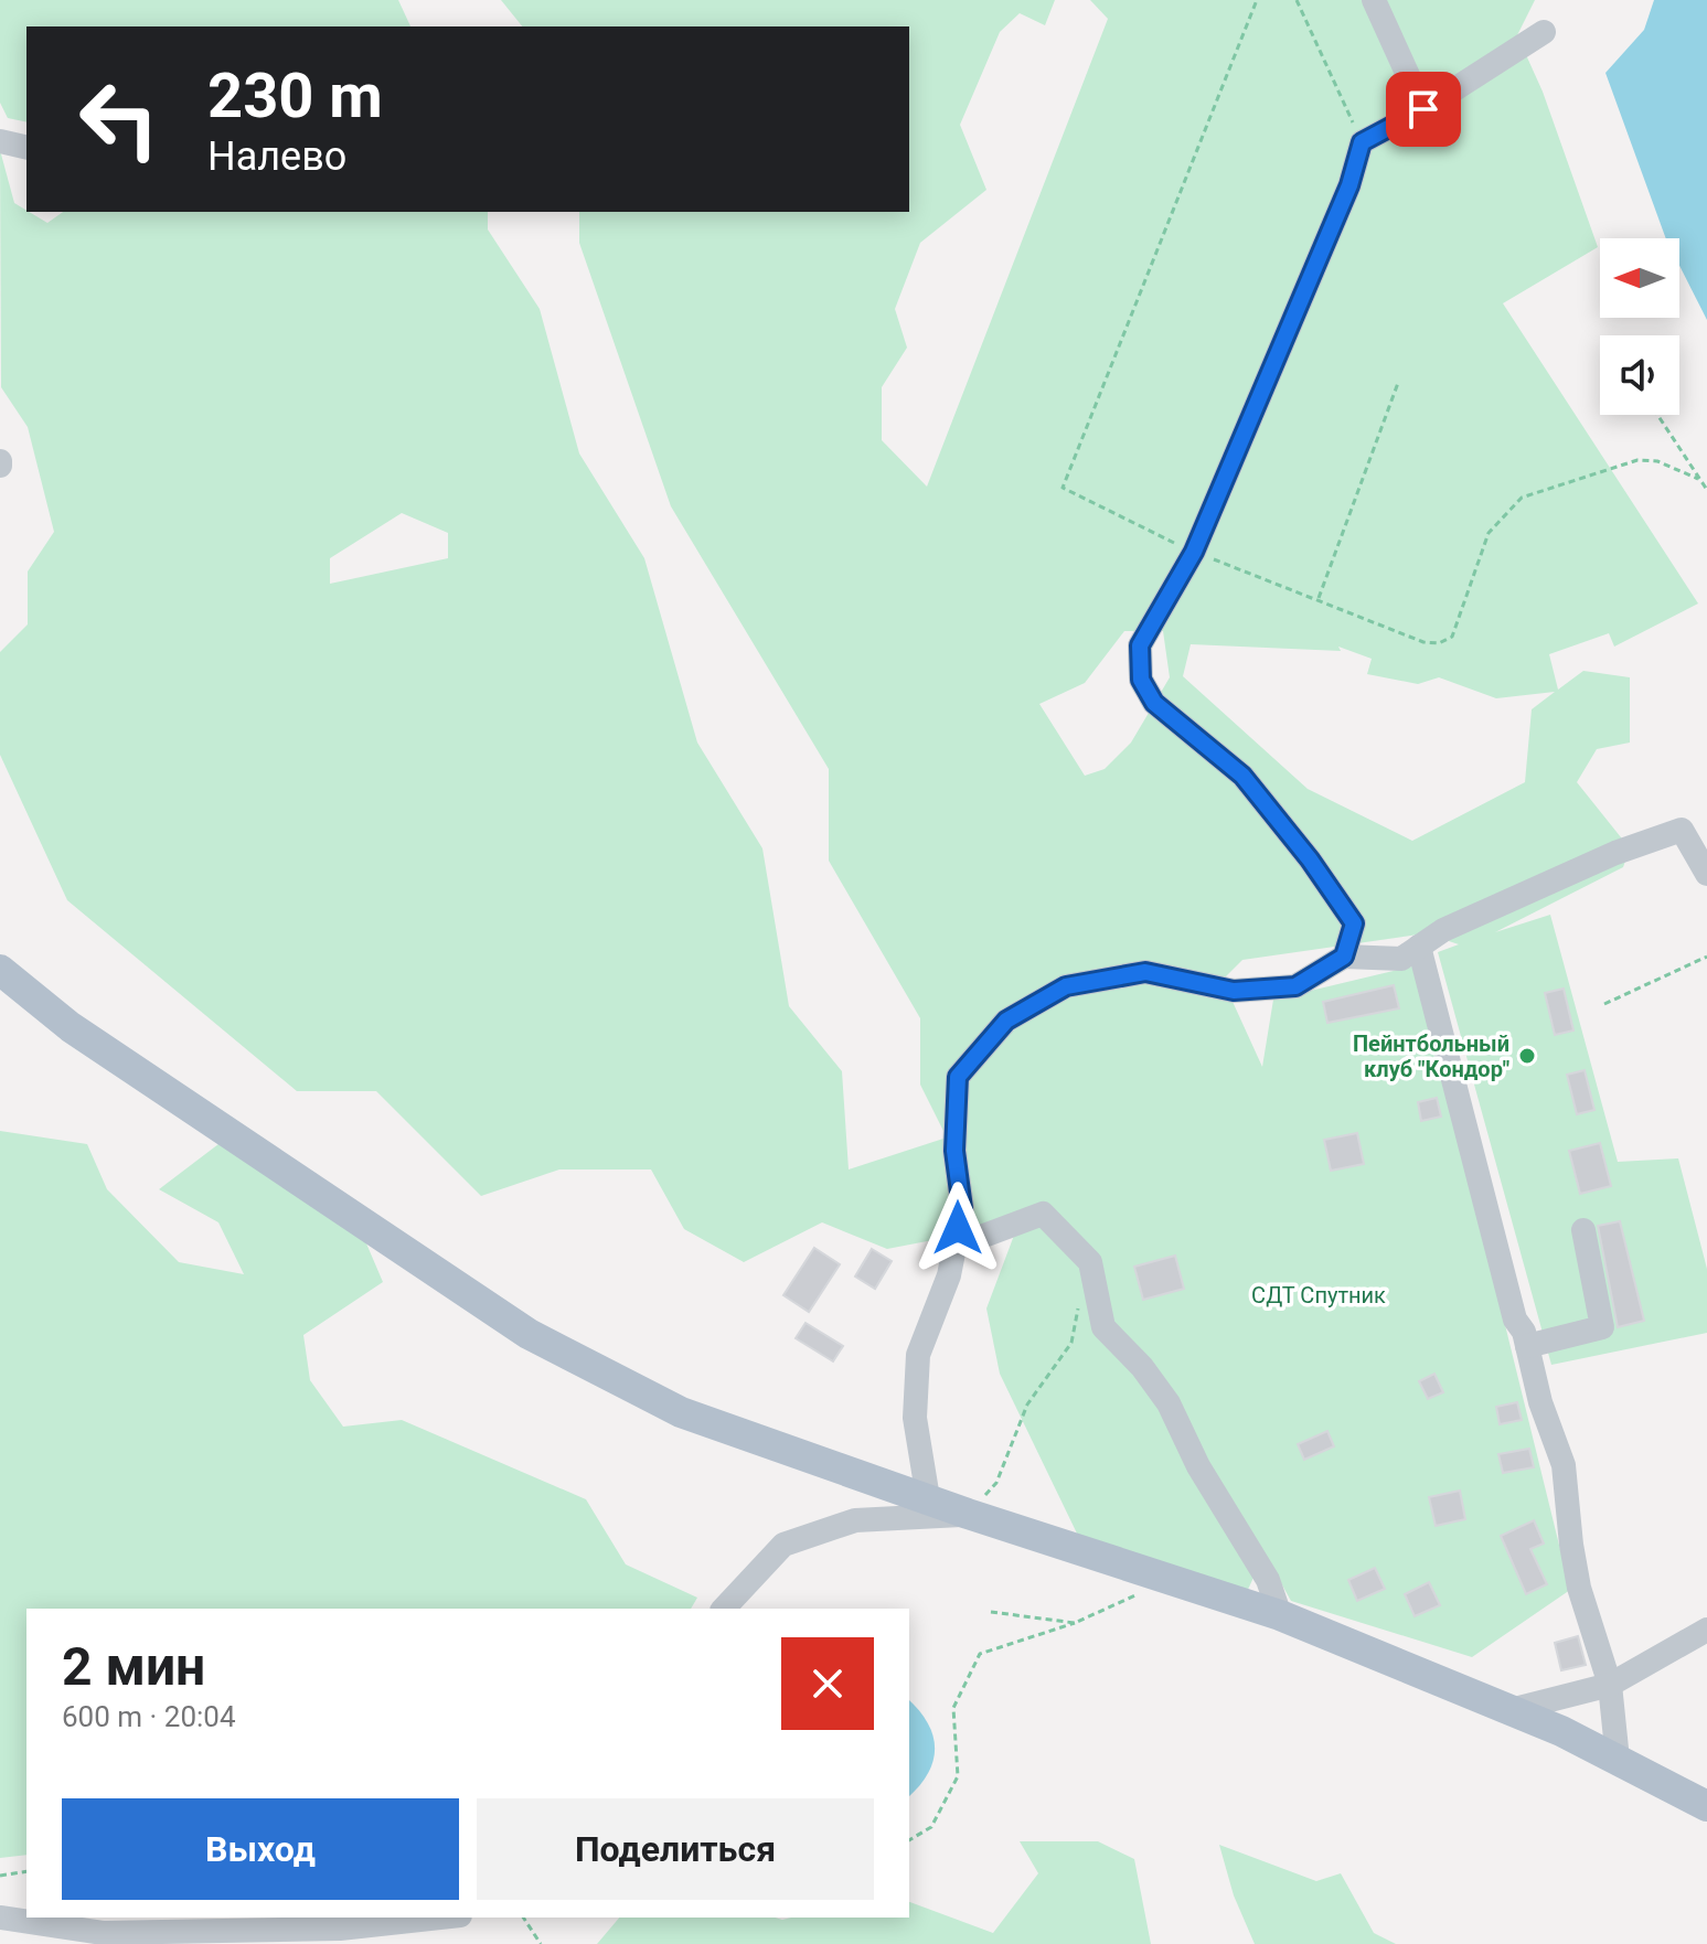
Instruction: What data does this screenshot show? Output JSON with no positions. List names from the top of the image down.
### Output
{
  "parks": ["СДТ Спутник"],
  "places": ["Пейнтбольный клуб \"Кондор\""],
  "north": "left",
  "page": {
    "turn": ["230 m", "Налево"],
    "heading": ["2 мин", "600 m · 20:04"],
    "buttons": ["Выход", "Поделиться"]
  }
}
